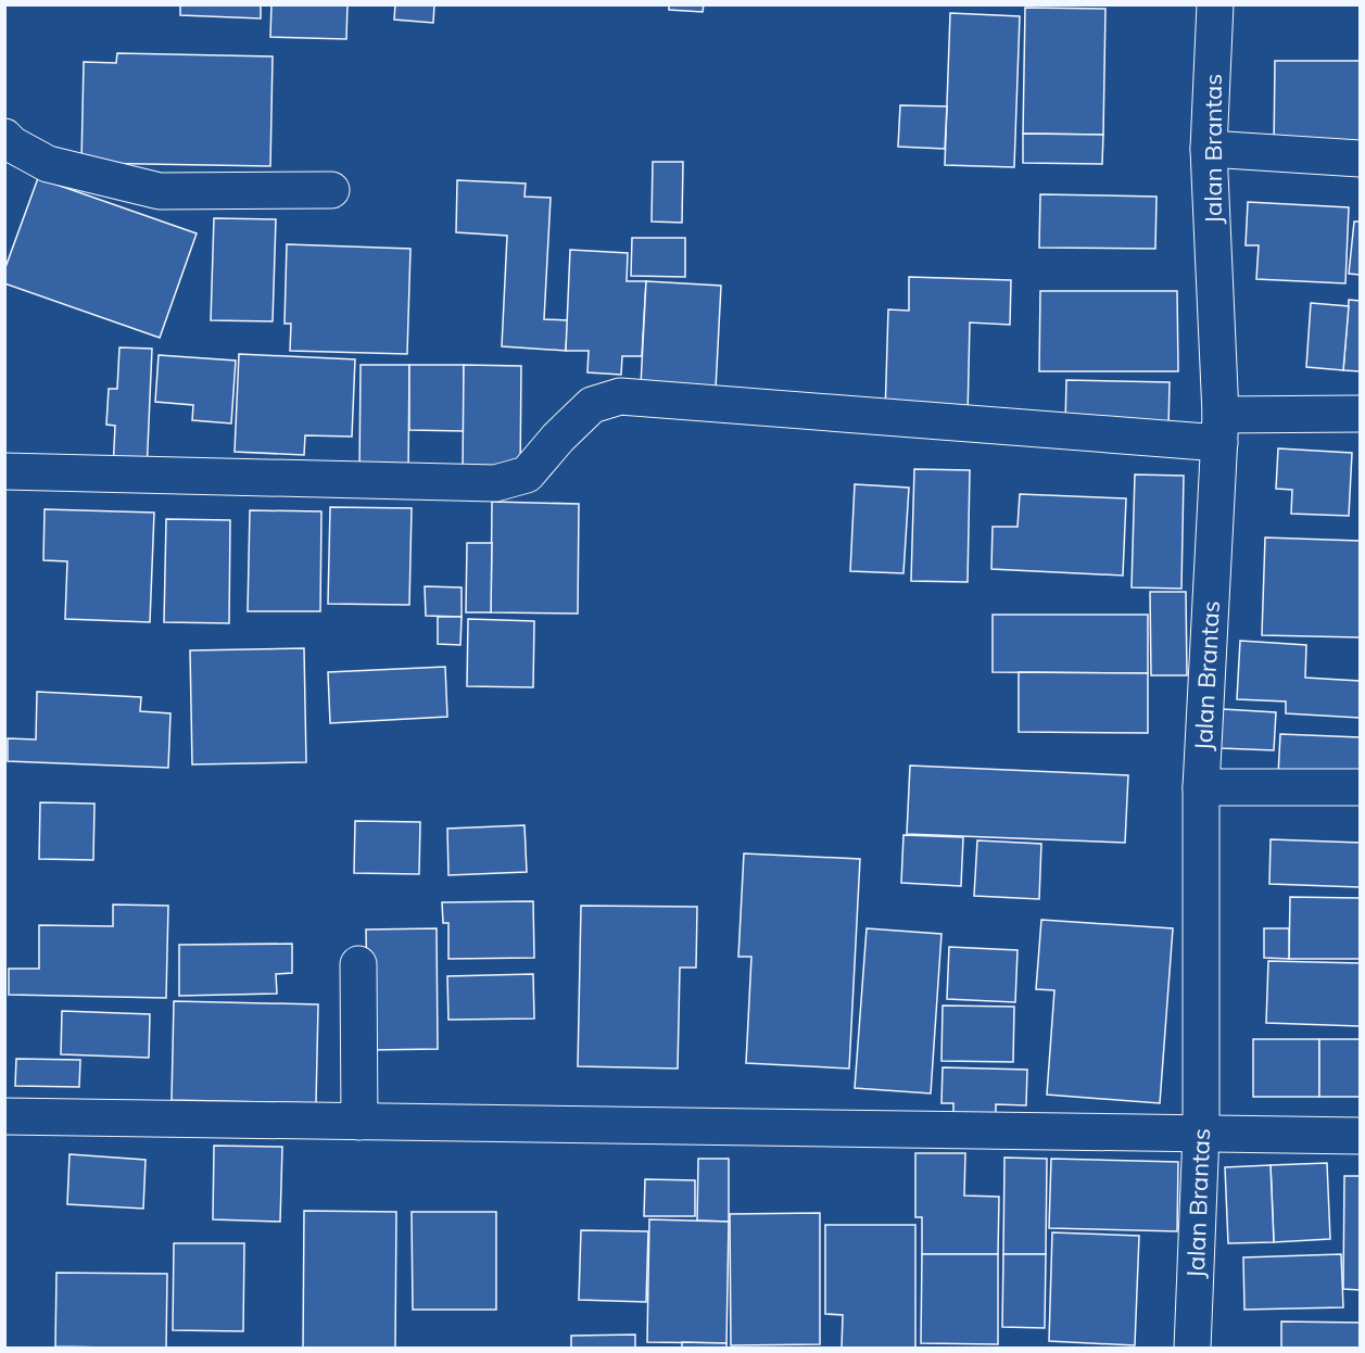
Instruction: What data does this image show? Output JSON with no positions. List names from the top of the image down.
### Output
{
  "streets": {
    "street": ["Jalan Brantas"]
  }
}
